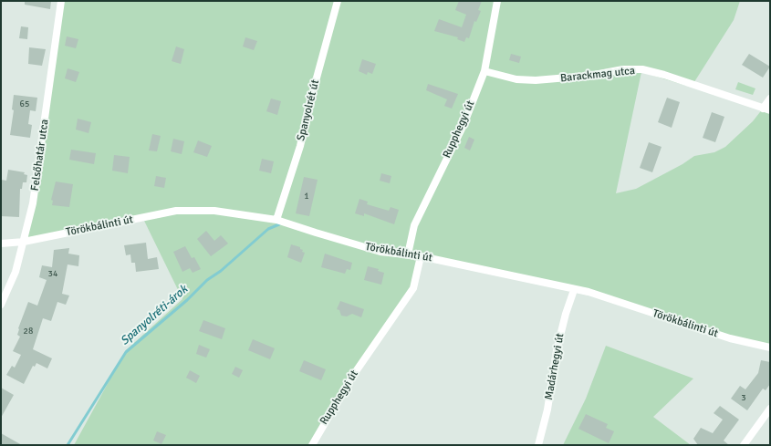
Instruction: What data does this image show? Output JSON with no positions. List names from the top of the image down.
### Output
{
  "streets": {
    "street": [
      "Barackmag utca",
      "Spanyolrét út",
      "Rupphegyi út",
      "Felsőhatár utca",
      "Törökbálinti út",
      "Madárhegyi út"
    ]
  },
  "crossings": [
    ["Barackmag utca", "Rupphegyi út"],
    ["Spanyolrét út", "Törökbálinti út"],
    ["Rupphegyi út", "Törökbálinti út"],
    ["Felsőhatár utca", "Törökbálinti út"],
    ["Törökbálinti út", "Madárhegyi út"]
  ],
  "water": ["Spanyolréti-árok"],
  "house_numbers": [
    "65",
    "1",
    "34",
    "28",
    "3"
  ]
}
